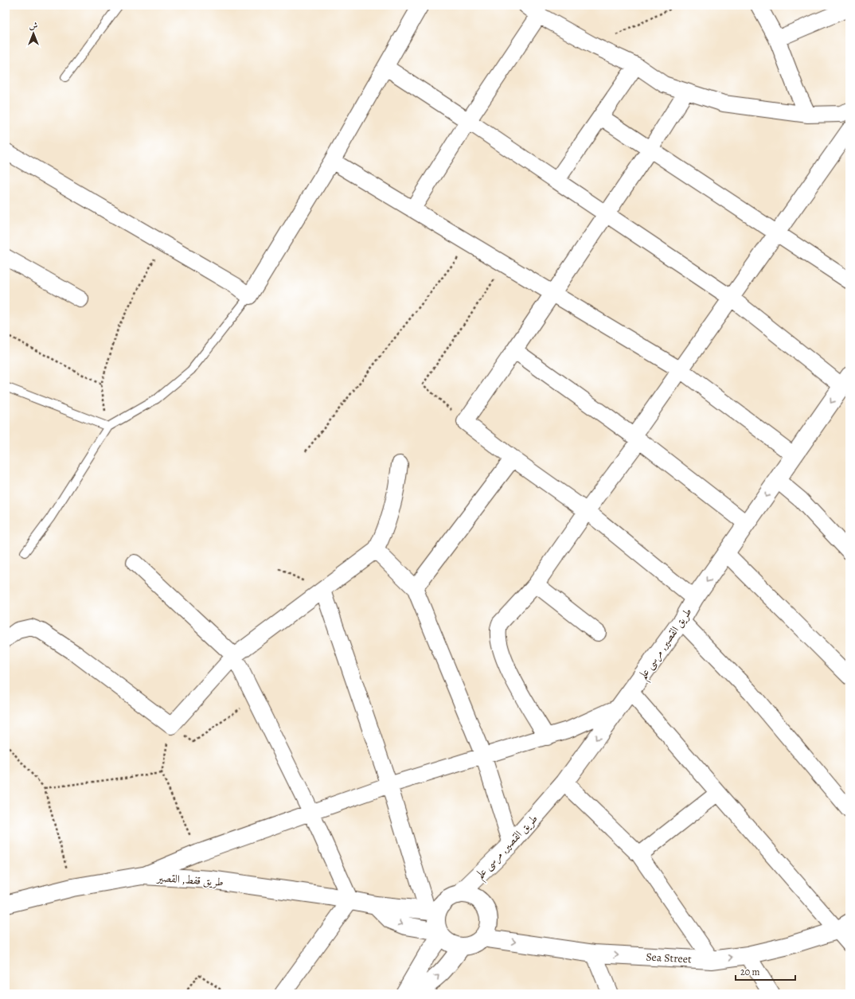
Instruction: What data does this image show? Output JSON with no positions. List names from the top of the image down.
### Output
{
  "streets": {
    "main road": ["طريق القصير, مرسى علم", "طريق قفط, القصير", "Sea Street"]
  },
  "crossings": [
    ["طريق القصير, مرسى علم", "طريق قفط, القصير"],
    ["طريق القصير, مرسى علم", "Sea Street"],
    ["طريق قفط, القصير", "Sea Street"]
  ],
  "one_way": ["طريق القصير, مرسى علم", "Sea Street"],
  "scale_bar": "20 m",
  "north": "top"
}
